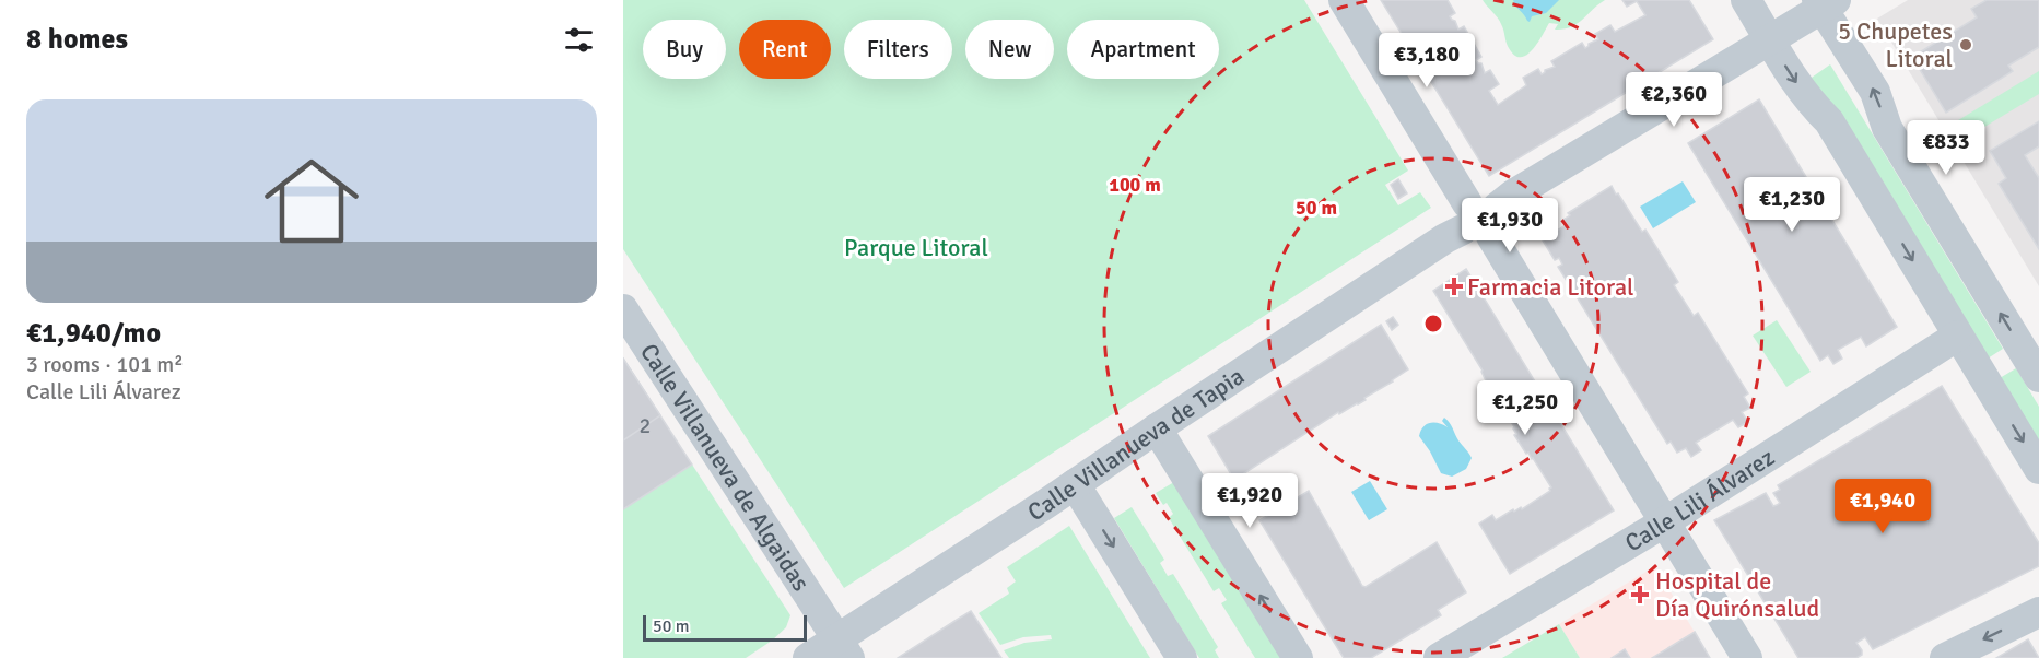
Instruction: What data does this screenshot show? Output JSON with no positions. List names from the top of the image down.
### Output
{
  "streets": {
    "street": ["Calle Villanueva de Tapia", "Calle Villanueva de Algaidas", "Calle Lili Álvarez"]
  },
  "crossings": [
    ["Calle Villanueva de Tapia", "Calle Villanueva de Algaidas"]
  ],
  "parks": ["Parque Litoral"],
  "places": {
    "other": ["5 Chupetes Litoral"],
    "health": ["Farmacia Litoral", "Hospital de Día Quirónsalud"]
  },
  "house_numbers": ["2"],
  "scale_bar": "50 m",
  "page": {
    "heading": "8 homes",
    "chip": [
      "Buy",
      "Rent",
      "Filters",
      "New",
      "Apartment"
    ],
    "price": [
      "€3,180",
      "€2,360",
      "€833",
      "€1,230",
      "€1,930",
      "€1,250",
      "€1,920",
      "€1,940"
    ],
    "list": [
      {
        "name": "€1,940/mo",
        "note": "3 rooms · 101 m² · Calle Lili Álvarez"
      }
    ],
    "scale": "50 m"
  },
  "rings": ["100 m", "50 m"]
}
